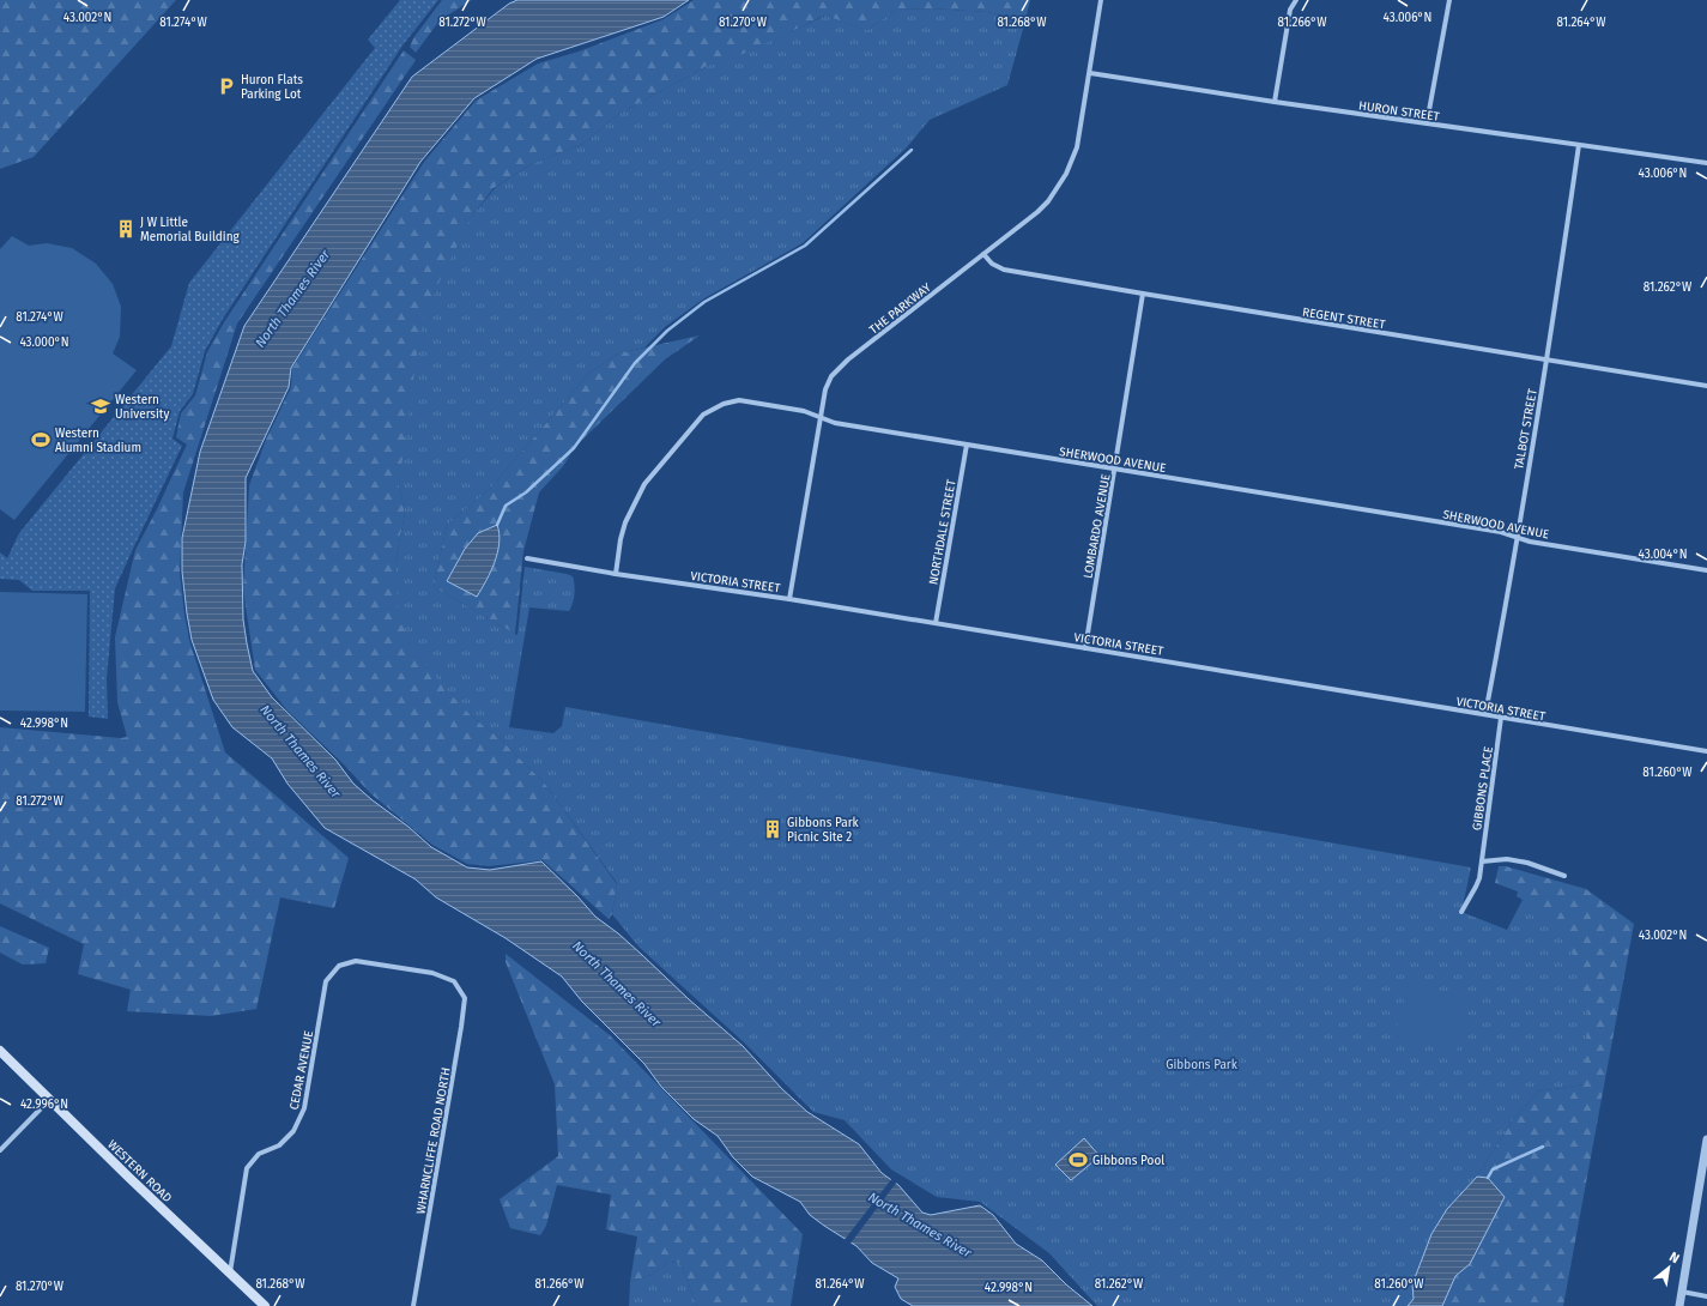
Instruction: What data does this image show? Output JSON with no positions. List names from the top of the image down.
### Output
{
  "streets": {
    "main road": ["WESTERN ROAD"],
    "street": [
      "HURON STREET",
      "THE PARKWAY",
      "REGENT STREET",
      "TALBOT STREET",
      "SHERWOOD AVENUE",
      "LOMBARDO AVENUE",
      "NORTHDALE STREET",
      "VICTORIA STREET",
      "GIBBONS PLACE",
      "CEDAR AVENUE",
      "WHARNCLIFFE ROAD NORTH"
    ]
  },
  "crossings": [
    ["HURON STREET", "THE PARKWAY"],
    ["HURON STREET", "TALBOT STREET"],
    ["THE PARKWAY", "REGENT STREET"],
    ["THE PARKWAY", "SHERWOOD AVENUE"],
    ["THE PARKWAY", "VICTORIA STREET"],
    ["REGENT STREET", "TALBOT STREET"],
    ["REGENT STREET", "LOMBARDO AVENUE"],
    ["TALBOT STREET", "SHERWOOD AVENUE"],
    ["TALBOT STREET", "VICTORIA STREET"],
    ["SHERWOOD AVENUE", "LOMBARDO AVENUE"],
    ["SHERWOOD AVENUE", "NORTHDALE STREET"],
    ["SHERWOOD AVENUE", "VICTORIA STREET"],
    ["LOMBARDO AVENUE", "VICTORIA STREET"],
    ["NORTHDALE STREET", "VICTORIA STREET"],
    ["VICTORIA STREET", "GIBBONS PLACE"],
    ["CEDAR AVENUE", "WHARNCLIFFE ROAD NORTH"],
    ["CEDAR AVENUE", "WESTERN ROAD"]
  ],
  "water": ["North Thames River"],
  "parks": ["Gibbons Park"],
  "places": {
    "parking": ["Huron Flats Parking Lot"],
    "building": ["J W Little Memorial Building", "Gibbons Park Picnic Site 2"],
    "school or university": ["Western University"],
    "sports": ["Western Alumni Stadium", "Gibbons Pool"]
  },
  "north": "top right",
  "coordinates": [
    "43.002°N",
    "43.006°N",
    "81.270°W",
    "81.266°W",
    "81.274°W",
    "81.272°W",
    "81.268°W",
    "81.264°W",
    "81.262°W",
    "43.000°N",
    "43.004°N",
    "42.998°N",
    "81.260°W",
    "42.996°N"
  ]
}
